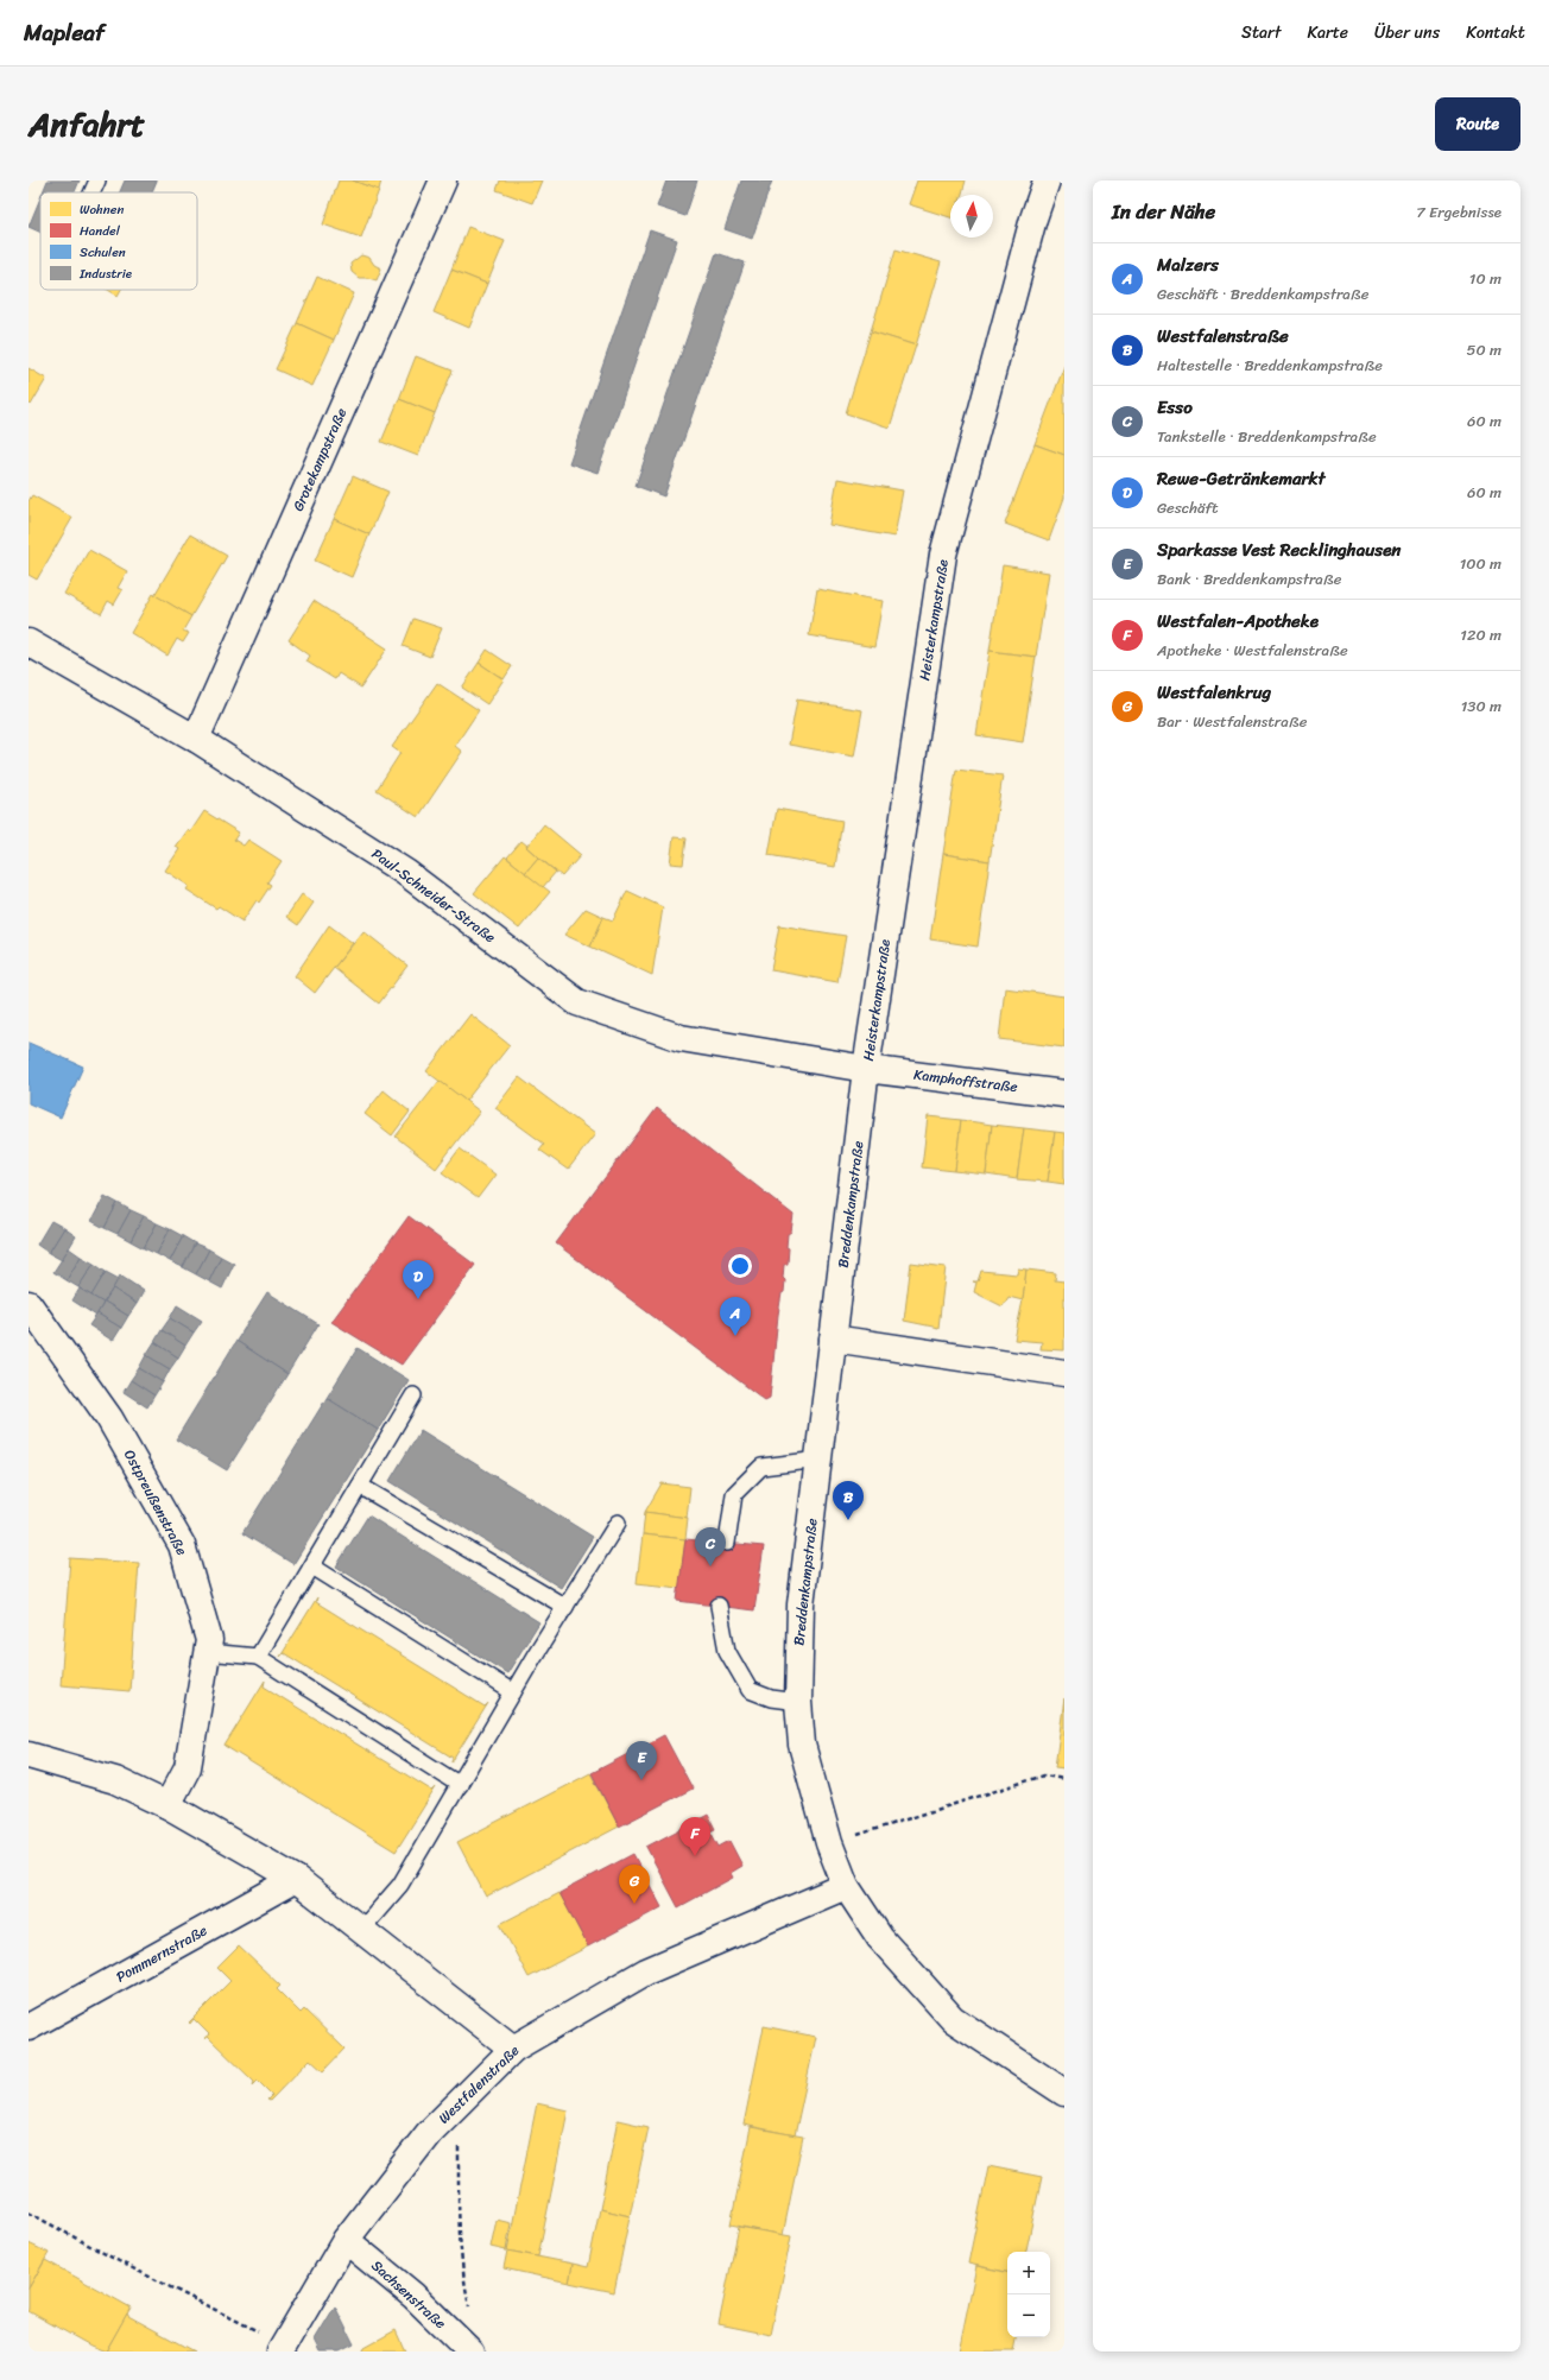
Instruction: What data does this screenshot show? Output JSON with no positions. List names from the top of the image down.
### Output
{
  "streets": {
    "street": [
      "Grotekampstraße",
      "Heisterkampstraße",
      "Paul-Schneider-Straße",
      "Kamphoffstraße",
      "Breddenkampstraße",
      "Ostpreußenstraße",
      "Pommernstraße",
      "Westfalenstraße",
      "Sachsenstraße"
    ]
  },
  "crossings": [
    ["Grotekampstraße", "Paul-Schneider-Straße"],
    ["Heisterkampstraße", "Paul-Schneider-Straße"],
    ["Heisterkampstraße", "Kamphoffstraße"],
    ["Heisterkampstraße", "Breddenkampstraße"],
    ["Paul-Schneider-Straße", "Kamphoffstraße"],
    ["Paul-Schneider-Straße", "Breddenkampstraße"],
    ["Kamphoffstraße", "Breddenkampstraße"],
    ["Breddenkampstraße", "Westfalenstraße"],
    ["Westfalenstraße", "Sachsenstraße"]
  ],
  "legend": [
    "Wohnen",
    "Handel",
    "Schulen",
    "Industrie"
  ],
  "north": "top",
  "page": {
    "header": "Mapleaf",
    "nav": [
      "Start",
      "Karte",
      "Über uns",
      "Kontakt"
    ],
    "title": "Anfahrt",
    "buttons": "Route",
    "heading": ["In der Nähe", "7 Ergebnisse"],
    "list": [
      {
        "mark": "A",
        "name": "Malzers",
        "note": "Geschäft · Breddenkampstraße",
        "value": "10 m"
      },
      {
        "mark": "B",
        "name": "Westfalenstraße",
        "note": "Haltestelle · Breddenkampstraße",
        "value": "50 m"
      },
      {
        "mark": "C",
        "name": "Esso",
        "note": "Tankstelle · Breddenkampstraße",
        "value": "60 m"
      },
      {
        "mark": "D",
        "name": "Rewe-Getränkemarkt",
        "note": "Geschäft",
        "value": "60 m"
      },
      {
        "mark": "E",
        "name": "Sparkasse Vest Recklinghausen",
        "note": "Bank · Breddenkampstraße",
        "value": "100 m"
      },
      {
        "mark": "F",
        "name": "Westfalen-Apotheke",
        "note": "Apotheke · Westfalenstraße",
        "value": "120 m"
      },
      {
        "mark": "G",
        "name": "Westfalenkrug",
        "note": "Bar · Westfalenstraße",
        "value": "130 m"
      }
    ],
    "pins": [
      "D",
      "A",
      "B",
      "C",
      "E",
      "F",
      "G"
    ],
    "map_buttons": ["+", "−"]
  }
}
